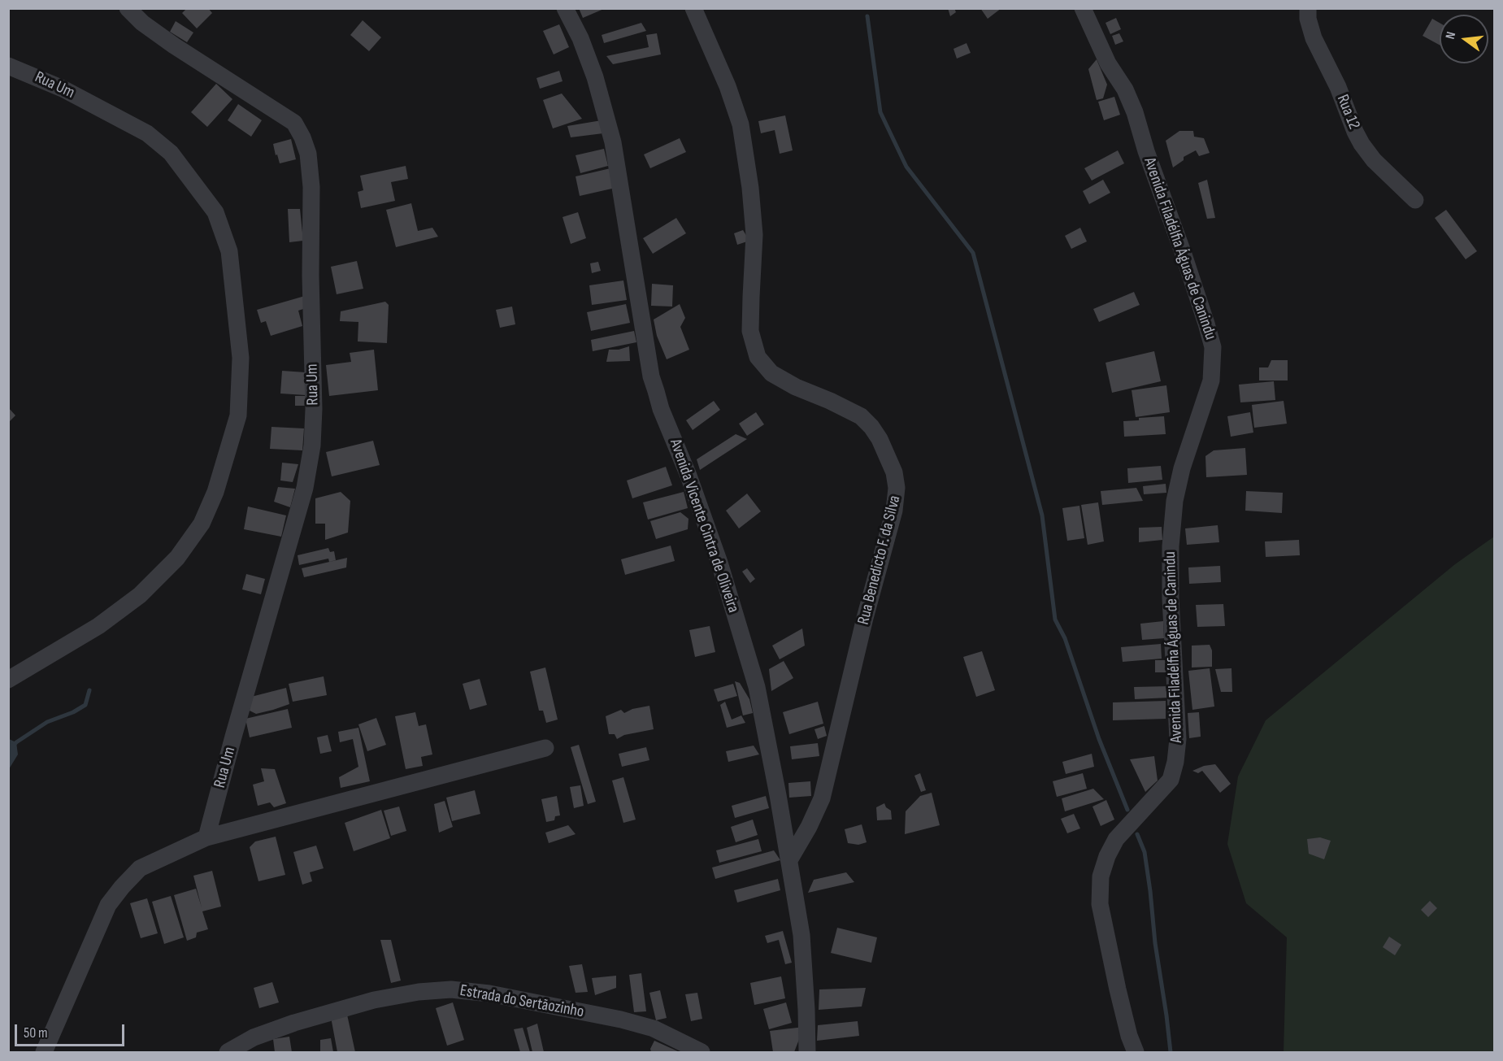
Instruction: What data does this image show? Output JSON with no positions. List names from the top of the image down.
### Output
{
  "streets": {
    "street": [
      "Rua Um",
      "Rua 12",
      "Avenida Filadélfia Águas de Canindu",
      "Avenida Vicente Cintra de Oliveira",
      "Rua Benedicto F. da Silva",
      "Estrada do Sertãozinho"
    ]
  },
  "crossings": [
    ["Avenida Vicente Cintra de Oliveira", "Rua Benedicto F. da Silva"]
  ],
  "scale_bar": "50 m",
  "north": "left"
}
